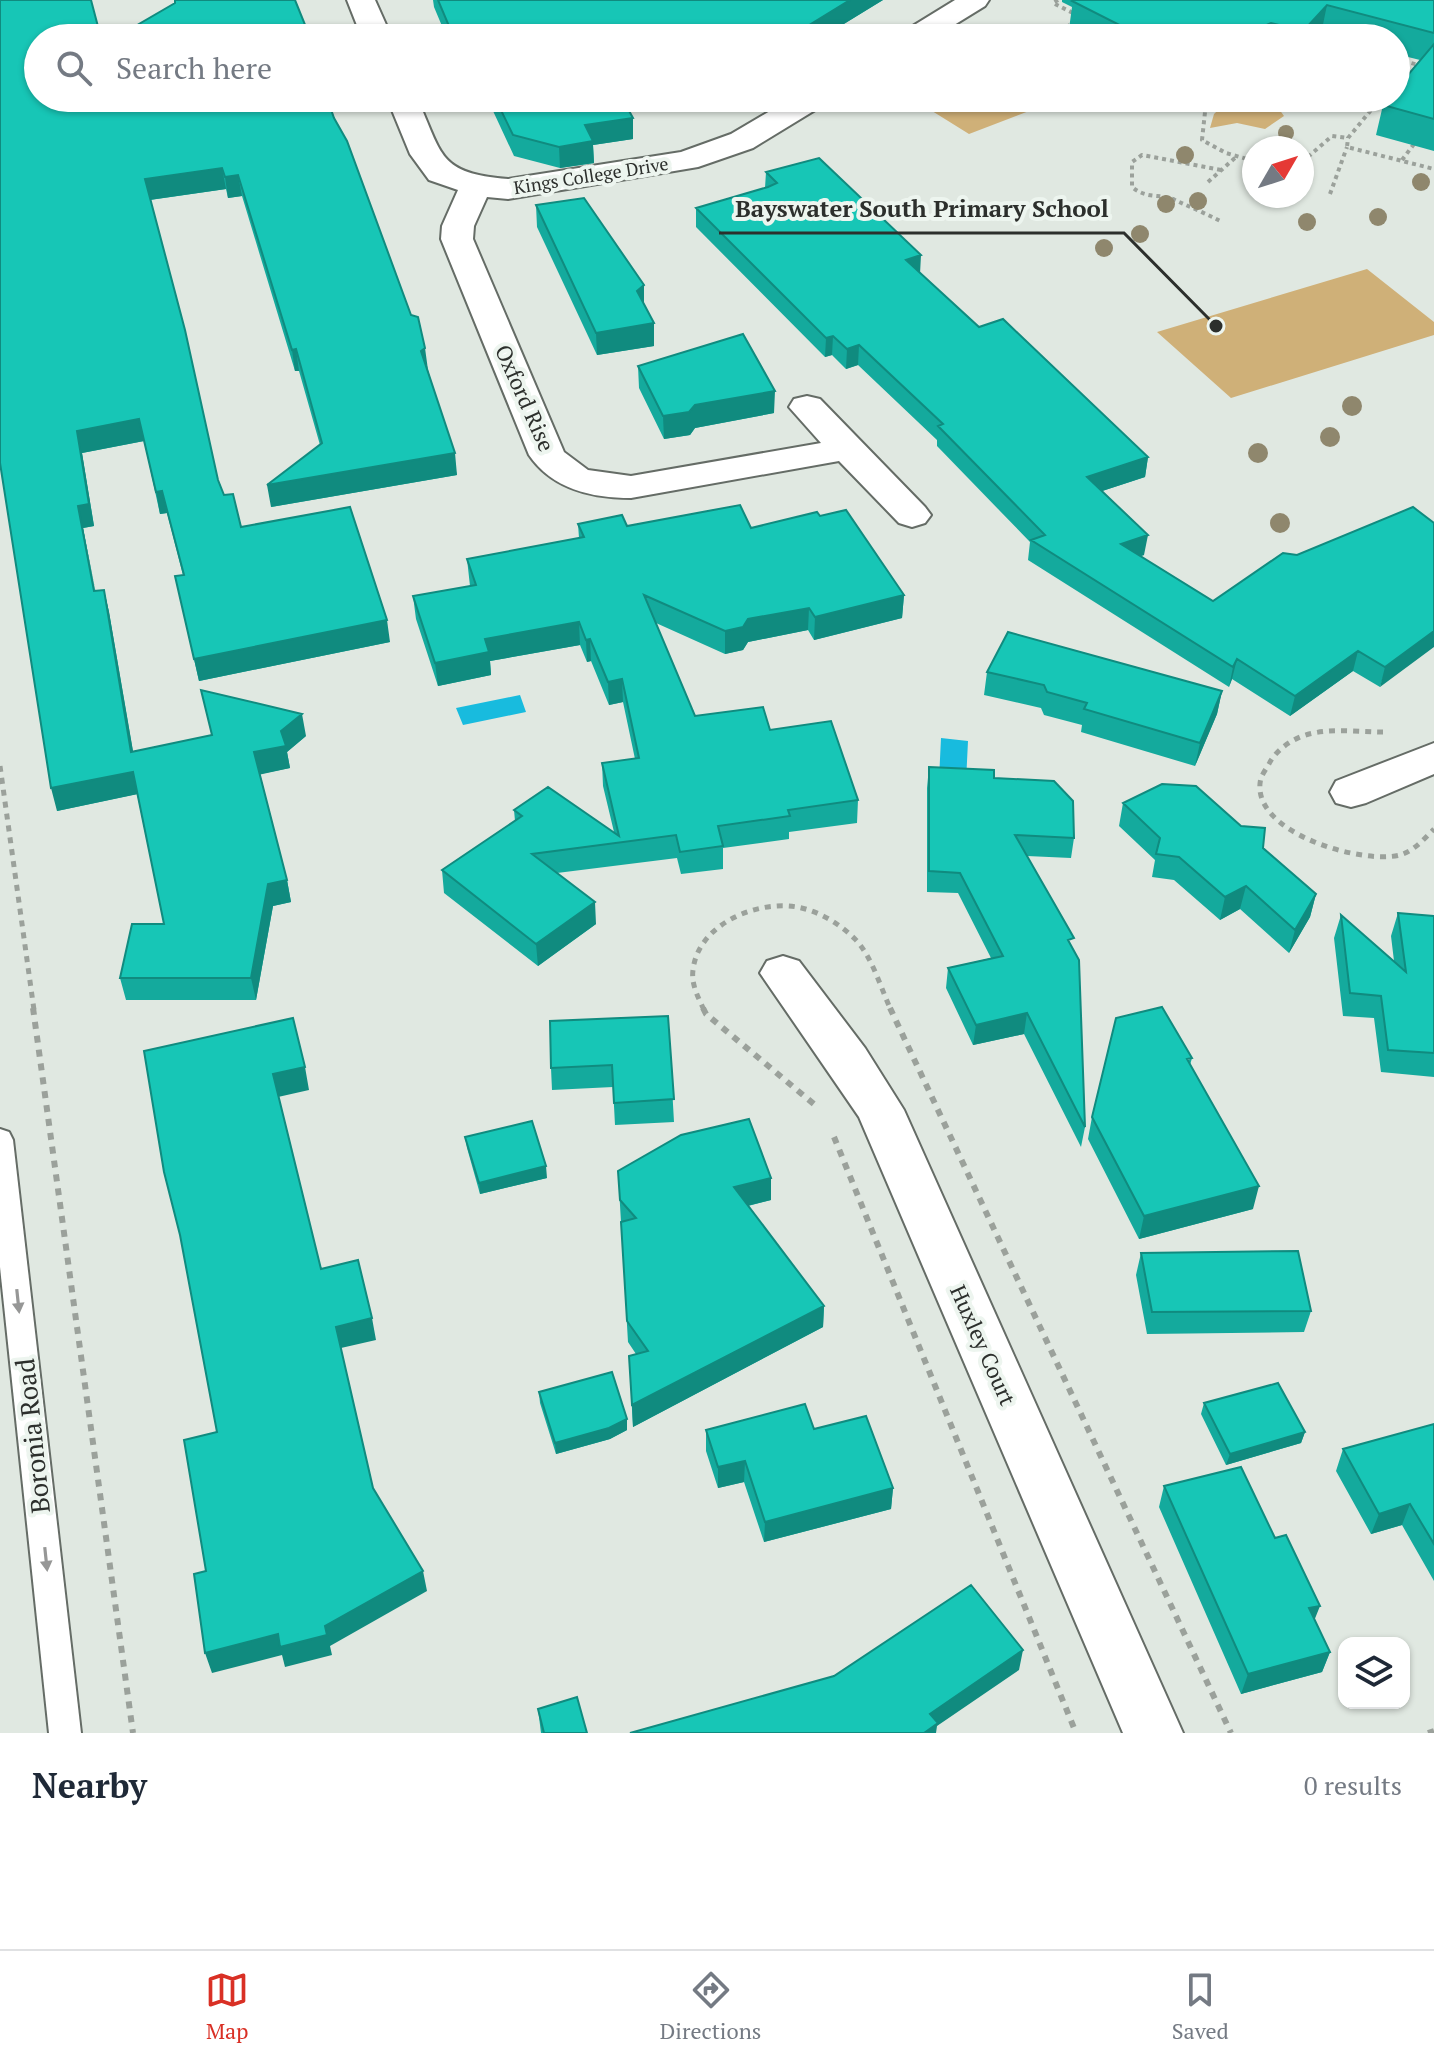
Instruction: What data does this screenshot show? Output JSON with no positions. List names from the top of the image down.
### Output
{
  "streets": {
    "street": ["Kings College Drive", "Oxford Rise", "Huxley Court"],
    "lane": ["Boronia Road"]
  },
  "crossings": [
    ["Kings College Drive", "Oxford Rise"]
  ],
  "one_way": ["Boronia Road"],
  "places": ["Bayswater South Primary School"],
  "north": "top right",
  "page": {
    "search": "Search here",
    "heading": ["Nearby", "0 results"],
    "nav": ["Map", "Directions", "Saved"]
  }
}
